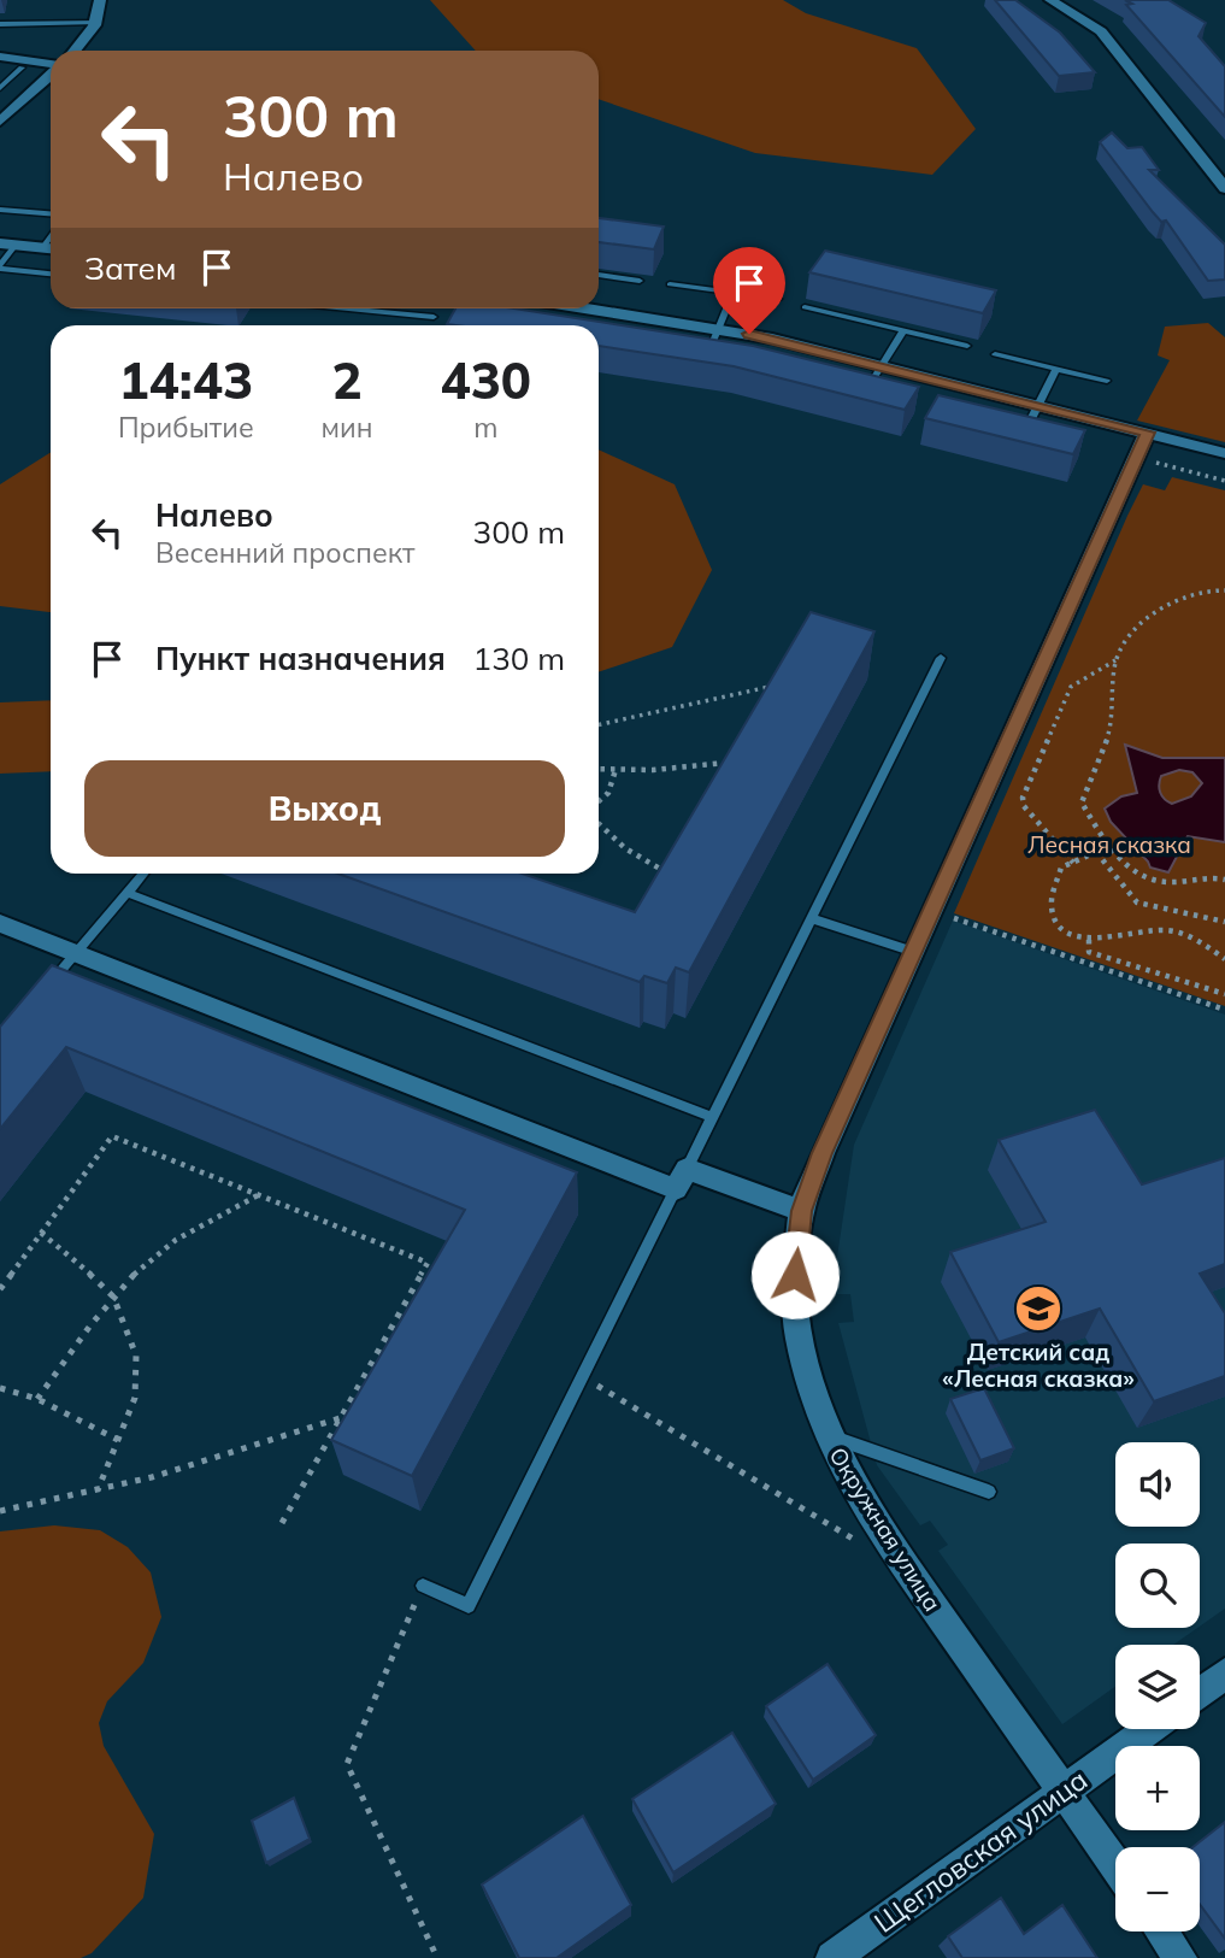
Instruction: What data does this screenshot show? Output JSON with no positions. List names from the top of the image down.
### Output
{
  "streets": {
    "street": ["Окружная улица", "Щегловская улица"]
  },
  "crossings": [
    ["Окружная улица", "Щегловская улица"]
  ],
  "parks": ["Лесная сказка"],
  "places": {
    "school or university": ["Детский сад «Лесная сказка»"]
  },
  "page": {
    "turn": ["300 m", "Налево"],
    "then": "Затем",
    "eta": [
      "14:43",
      "Прибытие",
      "2",
      "мин",
      "430",
      "m"
    ],
    "list": [
      {
        "name": "Налево",
        "note": "Весенний проспект",
        "value": "300 m"
      },
      {
        "name": "Пункт назначения",
        "value": "130 m"
      }
    ],
    "buttons": "Выход",
    "map_buttons": ["+", "−"]
  }
}
